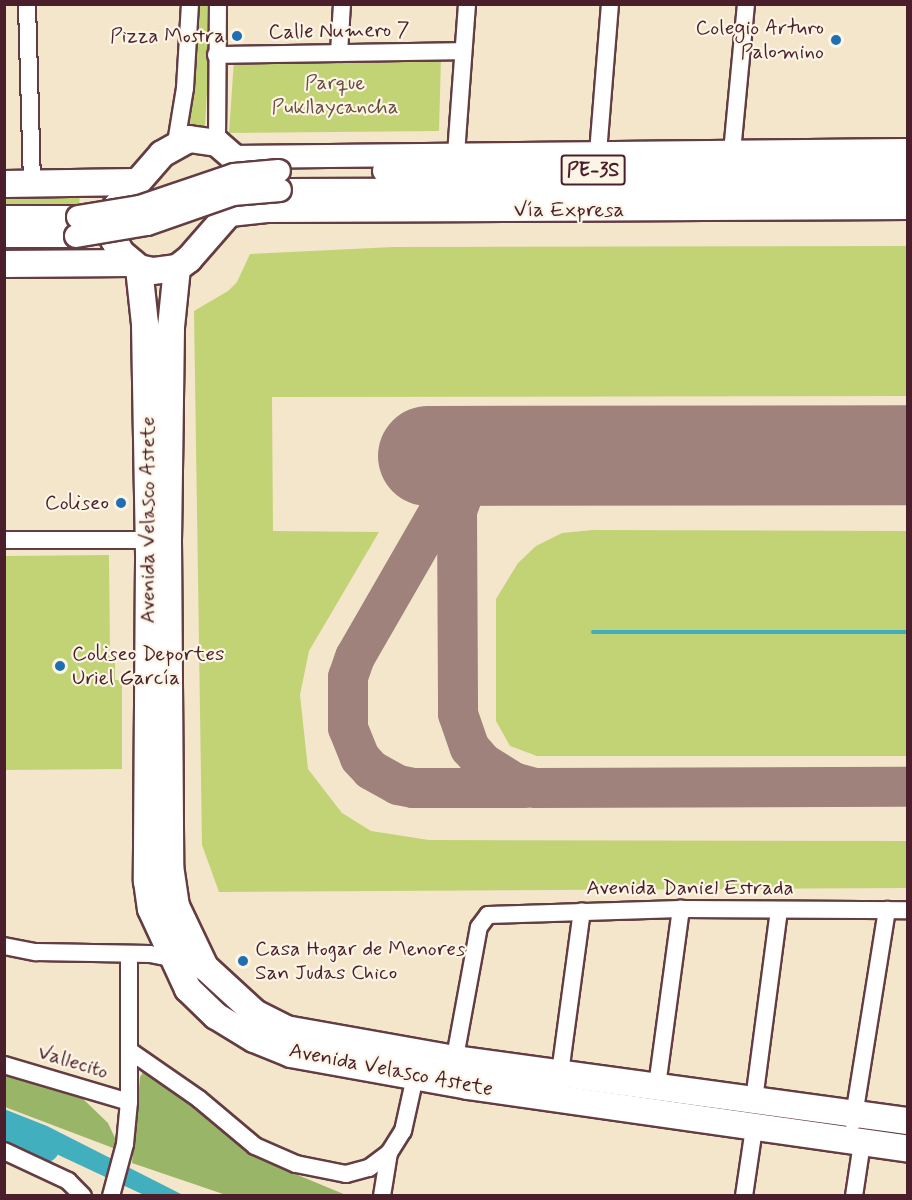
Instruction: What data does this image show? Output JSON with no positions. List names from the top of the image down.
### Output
{
  "streets": {
    "highway": ["Avenida Velasco Astete"],
    "main road": ["PE-3S", "Vía Expresa"],
    "street": ["Calle Numero 7", "Avenida Daniel Estrada", "Vallecito"]
  },
  "crossings": [
    ["PE-3S", "Vía Expresa"],
    ["PE-3S", "Avenida Velasco Astete"],
    ["Vía Expresa", "Avenida Velasco Astete"],
    ["Avenida Velasco Astete", "Avenida Daniel Estrada"]
  ],
  "parks": ["Parque Pukllaycancha"],
  "places": [
    "Pizza Mostra",
    "Colegio Arturo Palomino",
    "Coliseo",
    "Coliseo Deportes Uriel García",
    "Casa Hogar de Menores San Judas Chico"
  ]
}
